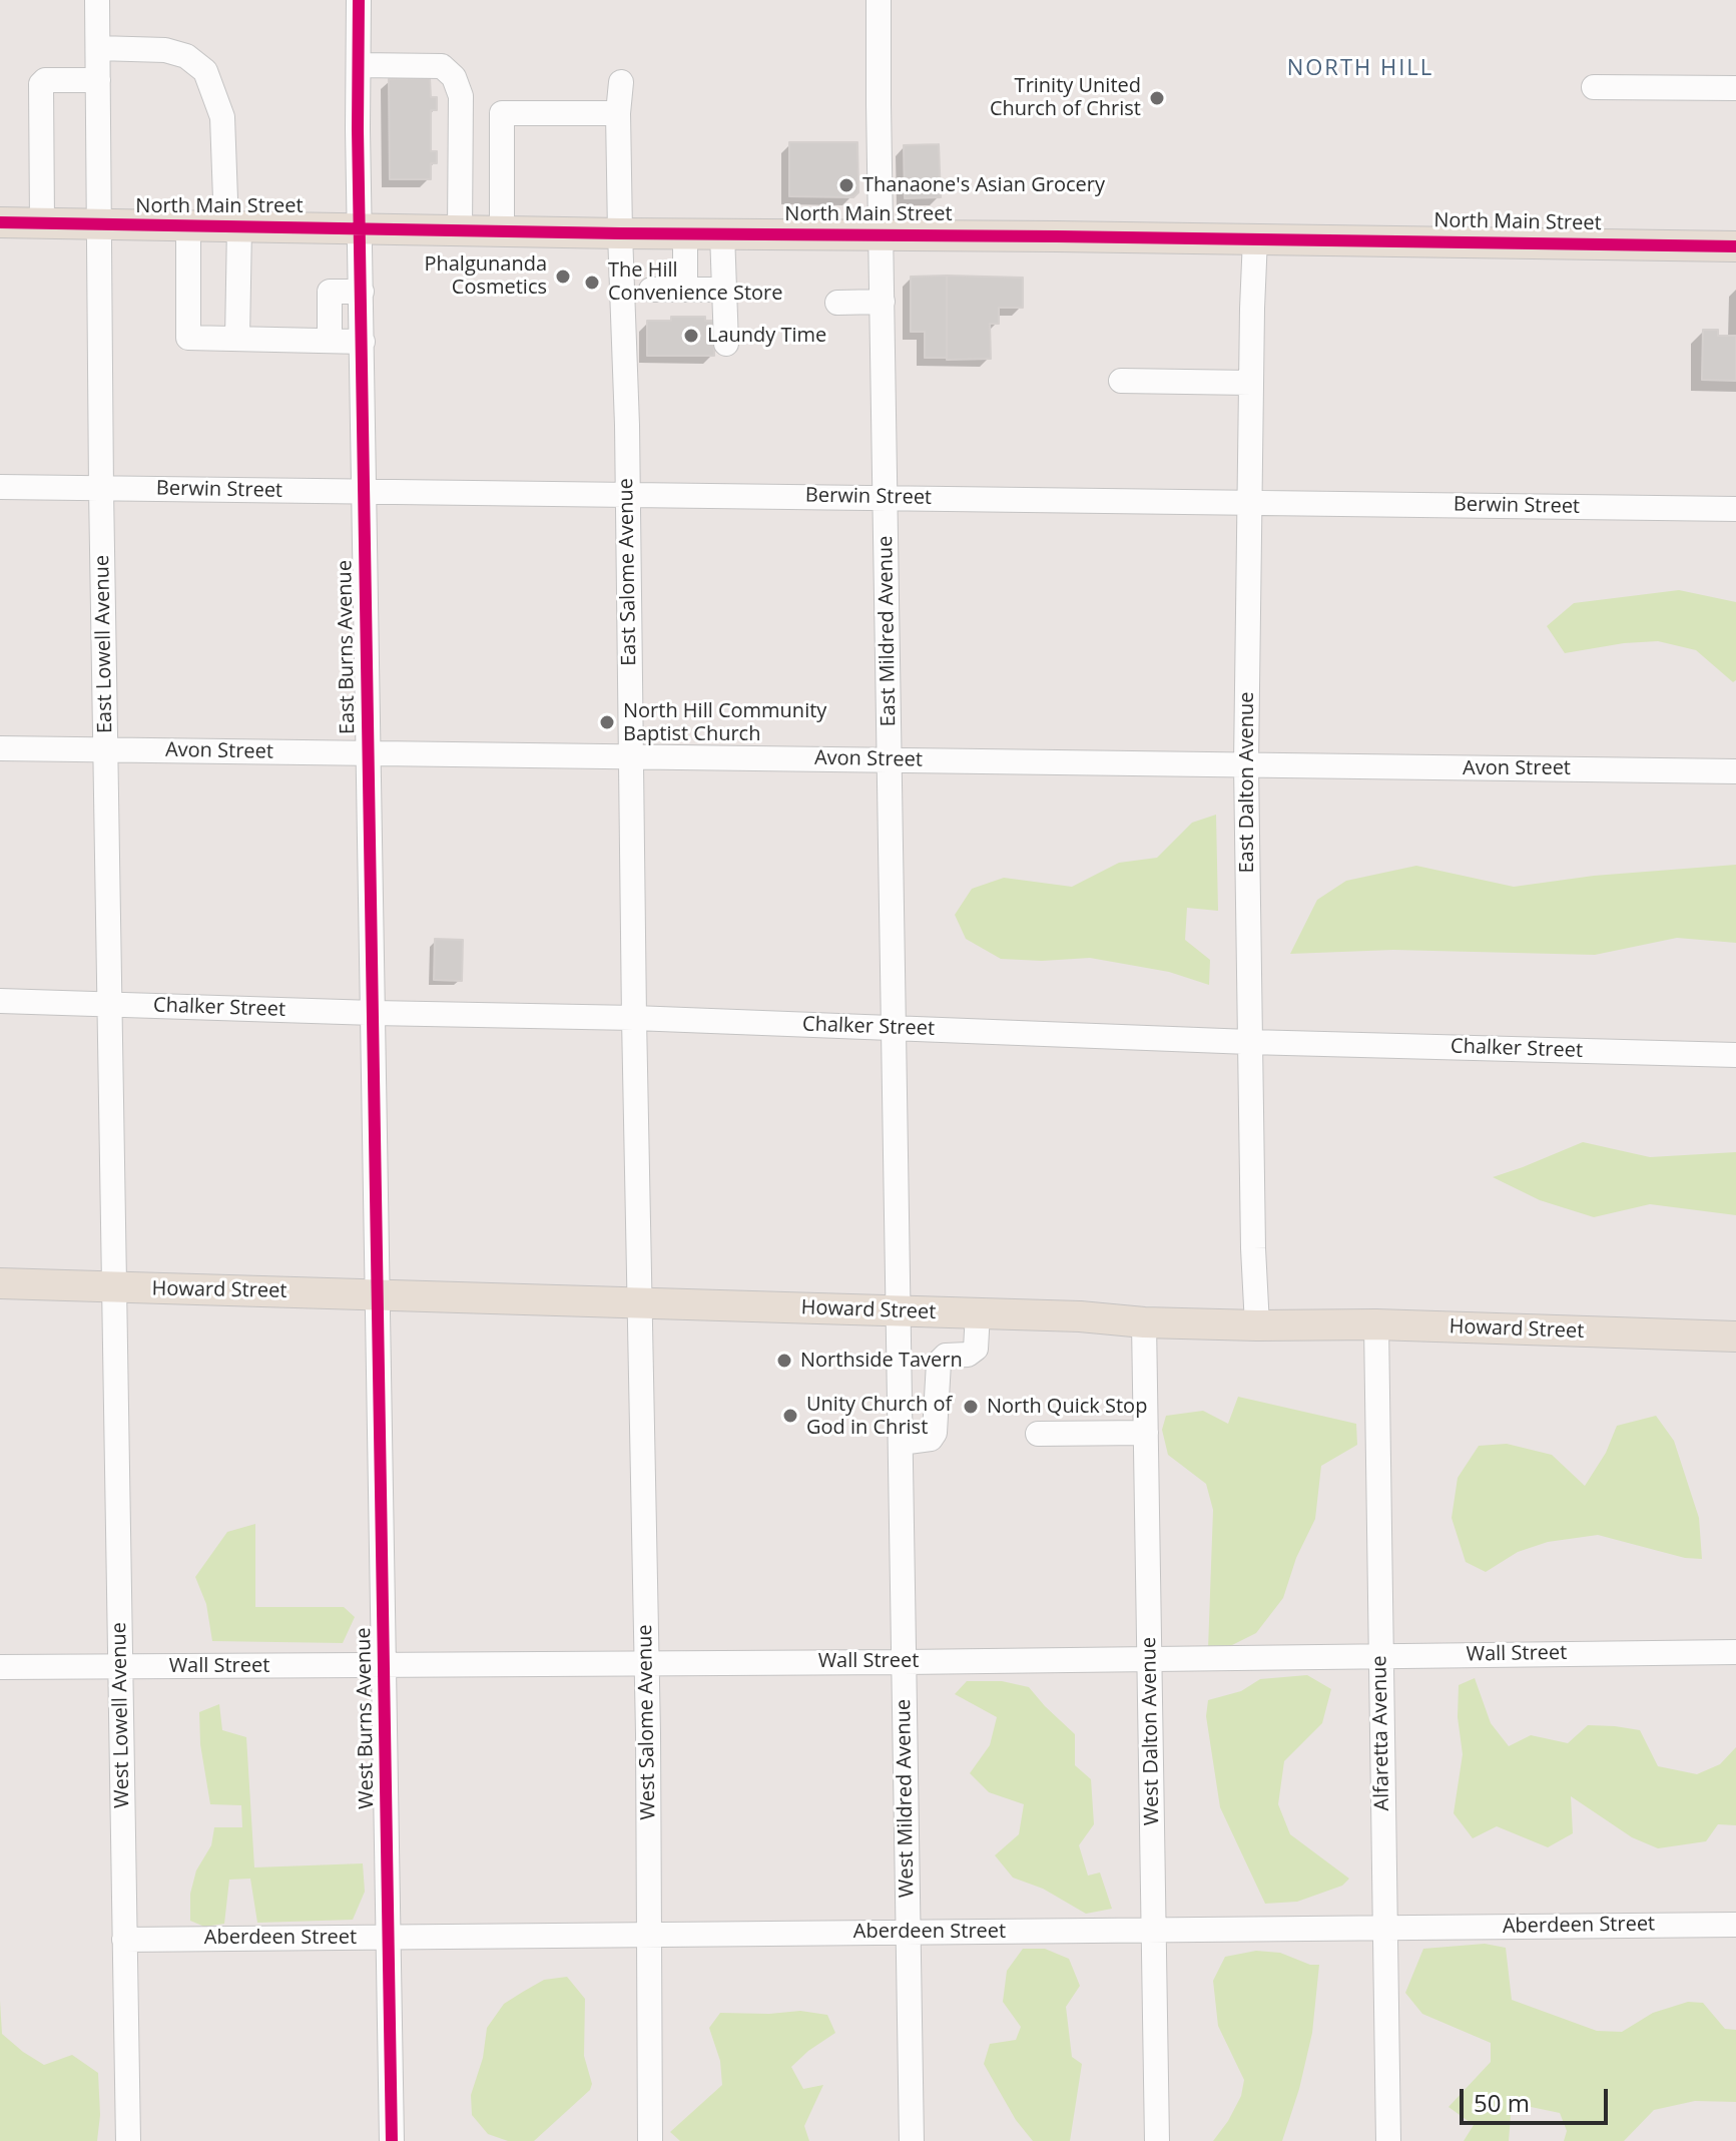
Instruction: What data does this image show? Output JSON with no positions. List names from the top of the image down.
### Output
{
  "streets": {
    "main road": ["North Main Street", "Howard Street"],
    "street": [
      "Berwin Street",
      "East Salome Avenue",
      "East Mildred Avenue",
      "East Lowell Avenue",
      "East Burns Avenue",
      "Avon Street",
      "East Dalton Avenue",
      "Chalker Street",
      "Wall Street",
      "West Lowell Avenue",
      "West Burns Avenue",
      "West Salome Avenue",
      "West Dalton Avenue",
      "Alfaretta Avenue",
      "West Mildred Avenue",
      "Aberdeen Street"
    ]
  },
  "crossings": [
    ["North Main Street", "East Salome Avenue"],
    ["North Main Street", "East Mildred Avenue"],
    ["North Main Street", "East Lowell Avenue"],
    ["North Main Street", "East Burns Avenue"],
    ["North Main Street", "East Dalton Avenue"],
    ["Berwin Street", "East Salome Avenue"],
    ["Berwin Street", "East Mildred Avenue"],
    ["Berwin Street", "East Lowell Avenue"],
    ["Berwin Street", "East Burns Avenue"],
    ["Berwin Street", "East Dalton Avenue"],
    ["East Salome Avenue", "Avon Street"],
    ["East Salome Avenue", "Chalker Street"],
    ["East Salome Avenue", "Howard Street"],
    ["East Salome Avenue", "West Salome Avenue"],
    ["East Mildred Avenue", "Avon Street"],
    ["East Mildred Avenue", "Chalker Street"],
    ["East Mildred Avenue", "Howard Street"],
    ["East Mildred Avenue", "West Mildred Avenue"],
    ["East Lowell Avenue", "Avon Street"],
    ["East Lowell Avenue", "Chalker Street"],
    ["East Lowell Avenue", "Howard Street"],
    ["East Lowell Avenue", "West Lowell Avenue"],
    ["East Burns Avenue", "Avon Street"],
    ["East Burns Avenue", "Chalker Street"],
    ["East Burns Avenue", "Howard Street"],
    ["East Burns Avenue", "West Burns Avenue"],
    ["Avon Street", "East Dalton Avenue"],
    ["East Dalton Avenue", "Chalker Street"],
    ["East Dalton Avenue", "Howard Street"],
    ["Howard Street", "West Lowell Avenue"],
    ["Howard Street", "West Burns Avenue"],
    ["Howard Street", "West Salome Avenue"],
    ["Howard Street", "West Dalton Avenue"],
    ["Howard Street", "Alfaretta Avenue"],
    ["Howard Street", "West Mildred Avenue"],
    ["Wall Street", "West Lowell Avenue"],
    ["Wall Street", "West Burns Avenue"],
    ["Wall Street", "West Salome Avenue"],
    ["Wall Street", "West Dalton Avenue"],
    ["Wall Street", "Alfaretta Avenue"],
    ["Wall Street", "West Mildred Avenue"],
    ["West Lowell Avenue", "Aberdeen Street"],
    ["West Burns Avenue", "Aberdeen Street"],
    ["West Salome Avenue", "Aberdeen Street"],
    ["West Dalton Avenue", "Aberdeen Street"],
    ["Alfaretta Avenue", "Aberdeen Street"],
    ["West Mildred Avenue", "Aberdeen Street"]
  ],
  "districts": ["NORTH HILL"],
  "places": [
    "Trinity United Church of Christ",
    "Thanaone's Asian Grocery",
    "Phalgunanda Cosmetics",
    "The Hill Convenience Store",
    "Laundy Time",
    "North Hill Community Baptist Church",
    "Northside Tavern",
    "North Quick Stop",
    "Unity Church of God in Christ"
  ],
  "scale_bar": "50 m"
}
